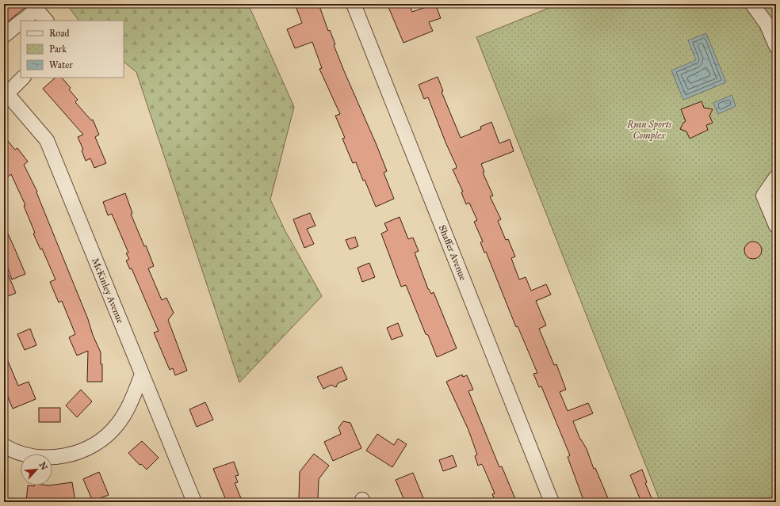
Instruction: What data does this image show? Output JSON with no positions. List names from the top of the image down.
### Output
{
  "streets": {
    "street": ["Shaffer Avenue", "McKinley Avenue"]
  },
  "parks": ["Ryan Sports Complex"],
  "legend": ["Road", "Park", "Water"],
  "north": "top right"
}
